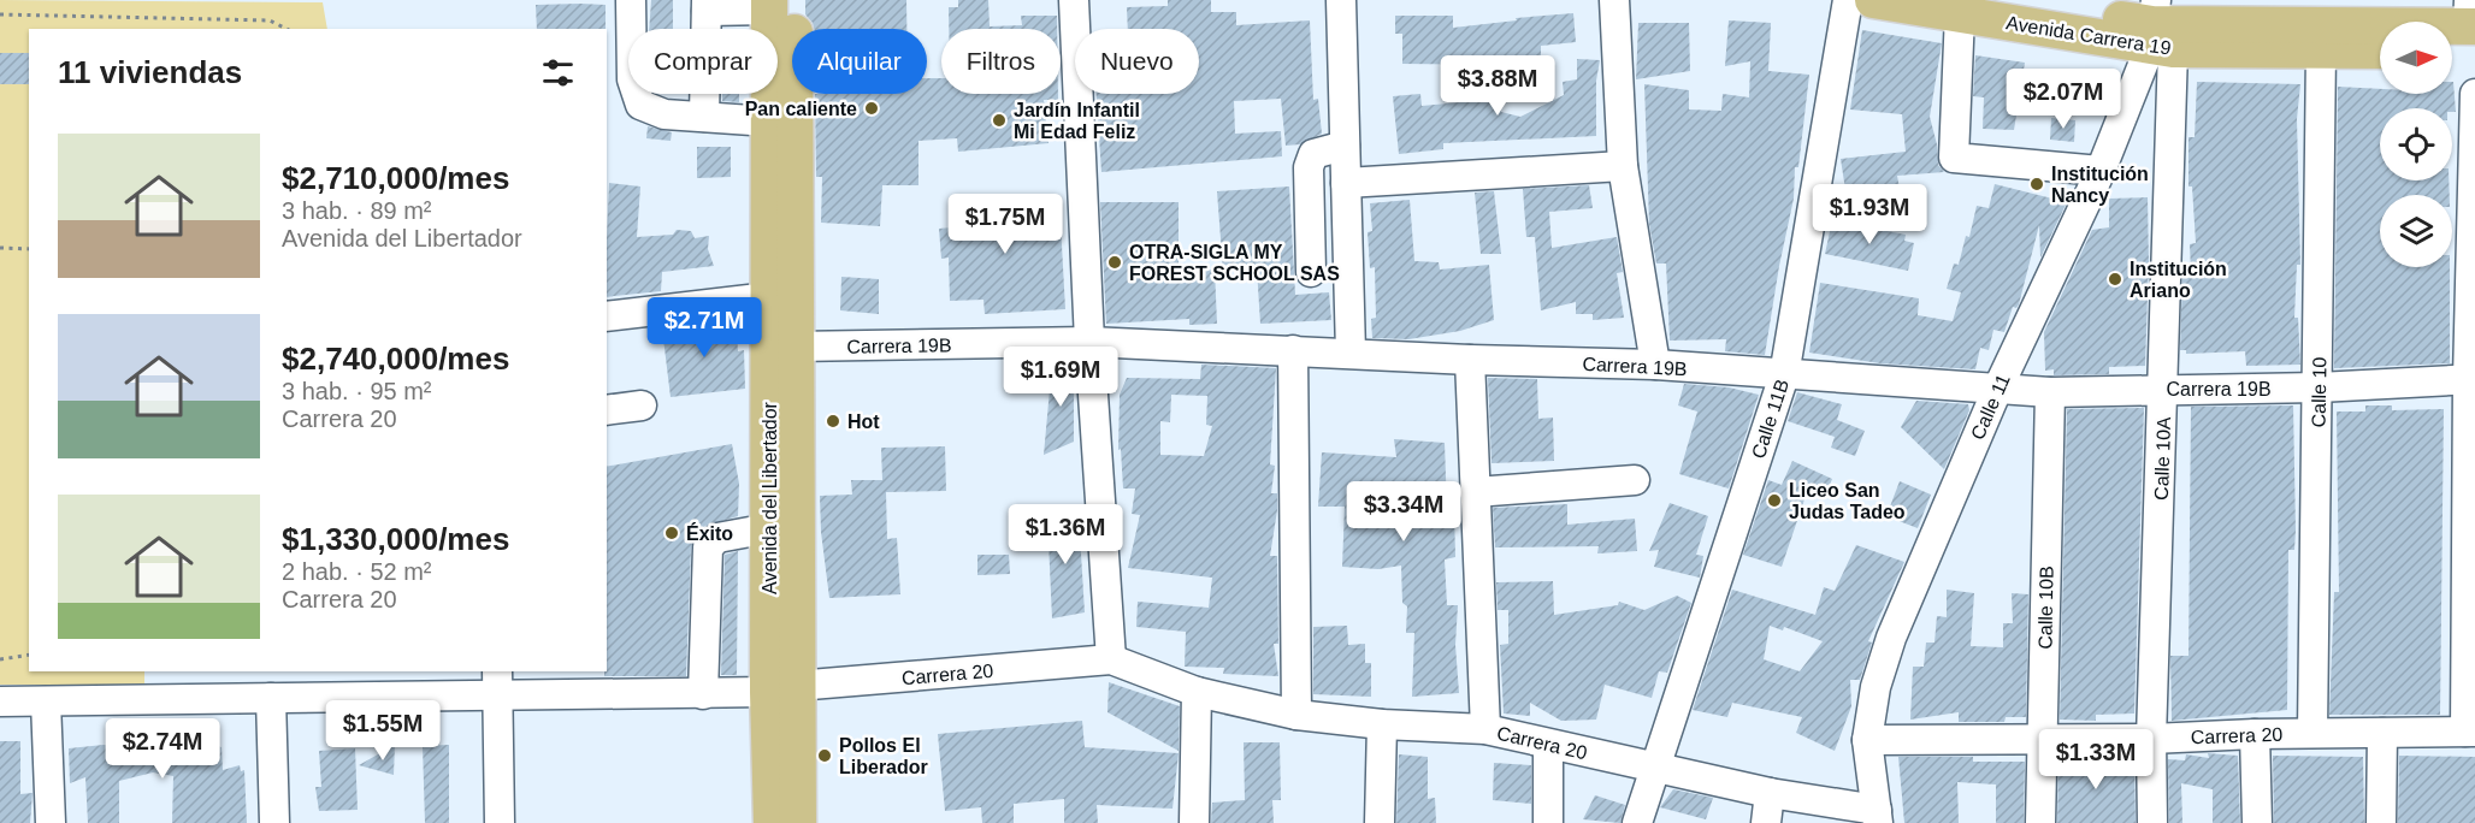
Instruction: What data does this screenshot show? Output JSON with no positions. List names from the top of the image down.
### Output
{
  "streets": {
    "main road": ["Avenida Carrera 19", "Avenida del Libertador"],
    "street": [
      "Carrera 19B",
      "Calle 10",
      "Calle 11",
      "Calle 11B",
      "Calle 10A",
      "Calle 10B",
      "Carrera 20"
    ]
  },
  "crossings": [
    ["Avenida Carrera 19", "Calle 10"],
    ["Avenida Carrera 19", "Calle 11"],
    ["Avenida Carrera 19", "Calle 10A"],
    ["Carrera 19B", "Calle 10"],
    ["Carrera 19B", "Calle 11"],
    ["Carrera 19B", "Calle 11B"],
    ["Carrera 19B", "Calle 10A"],
    ["Carrera 19B", "Avenida del Libertador"],
    ["Carrera 19B", "Calle 10B"],
    ["Calle 10", "Carrera 20"],
    ["Calle 11", "Calle 10A"],
    ["Calle 11", "Carrera 20"],
    ["Calle 11B", "Carrera 20"],
    ["Calle 10A", "Carrera 20"],
    ["Avenida del Libertador", "Carrera 20"],
    ["Calle 10B", "Carrera 20"]
  ],
  "places": [
    "Pan caliente",
    "Jardín Infantil Mi Edad Feliz",
    "Institución Nancy",
    "OTRA-SIGLA MY FOREST SCHOOL SAS",
    "Institución Ariano",
    "Hot",
    "Liceo San Judas Tadeo",
    "Éxito",
    "Pollos El Liberador"
  ],
  "north": "right",
  "page": {
    "chip": [
      "Comprar",
      "Alquilar",
      "Filtros",
      "Nuevo"
    ],
    "heading": "11 viviendas",
    "price": [
      "$3.88M",
      "$2.07M",
      "$1.93M",
      "$1.75M",
      "$2.71M",
      "$1.69M",
      "$3.34M",
      "$1.36M",
      "$1.55M",
      "$2.74M",
      "$1.33M"
    ],
    "list": [
      {
        "name": "$2,710,000/mes",
        "note": "3 hab. · 89 m² · Avenida del Libertador"
      },
      {
        "name": "$2,740,000/mes",
        "note": "3 hab. · 95 m² · Carrera 20"
      },
      {
        "name": "$1,330,000/mes",
        "note": "2 hab. · 52 m² · Carrera 20"
      }
    ]
  }
}
